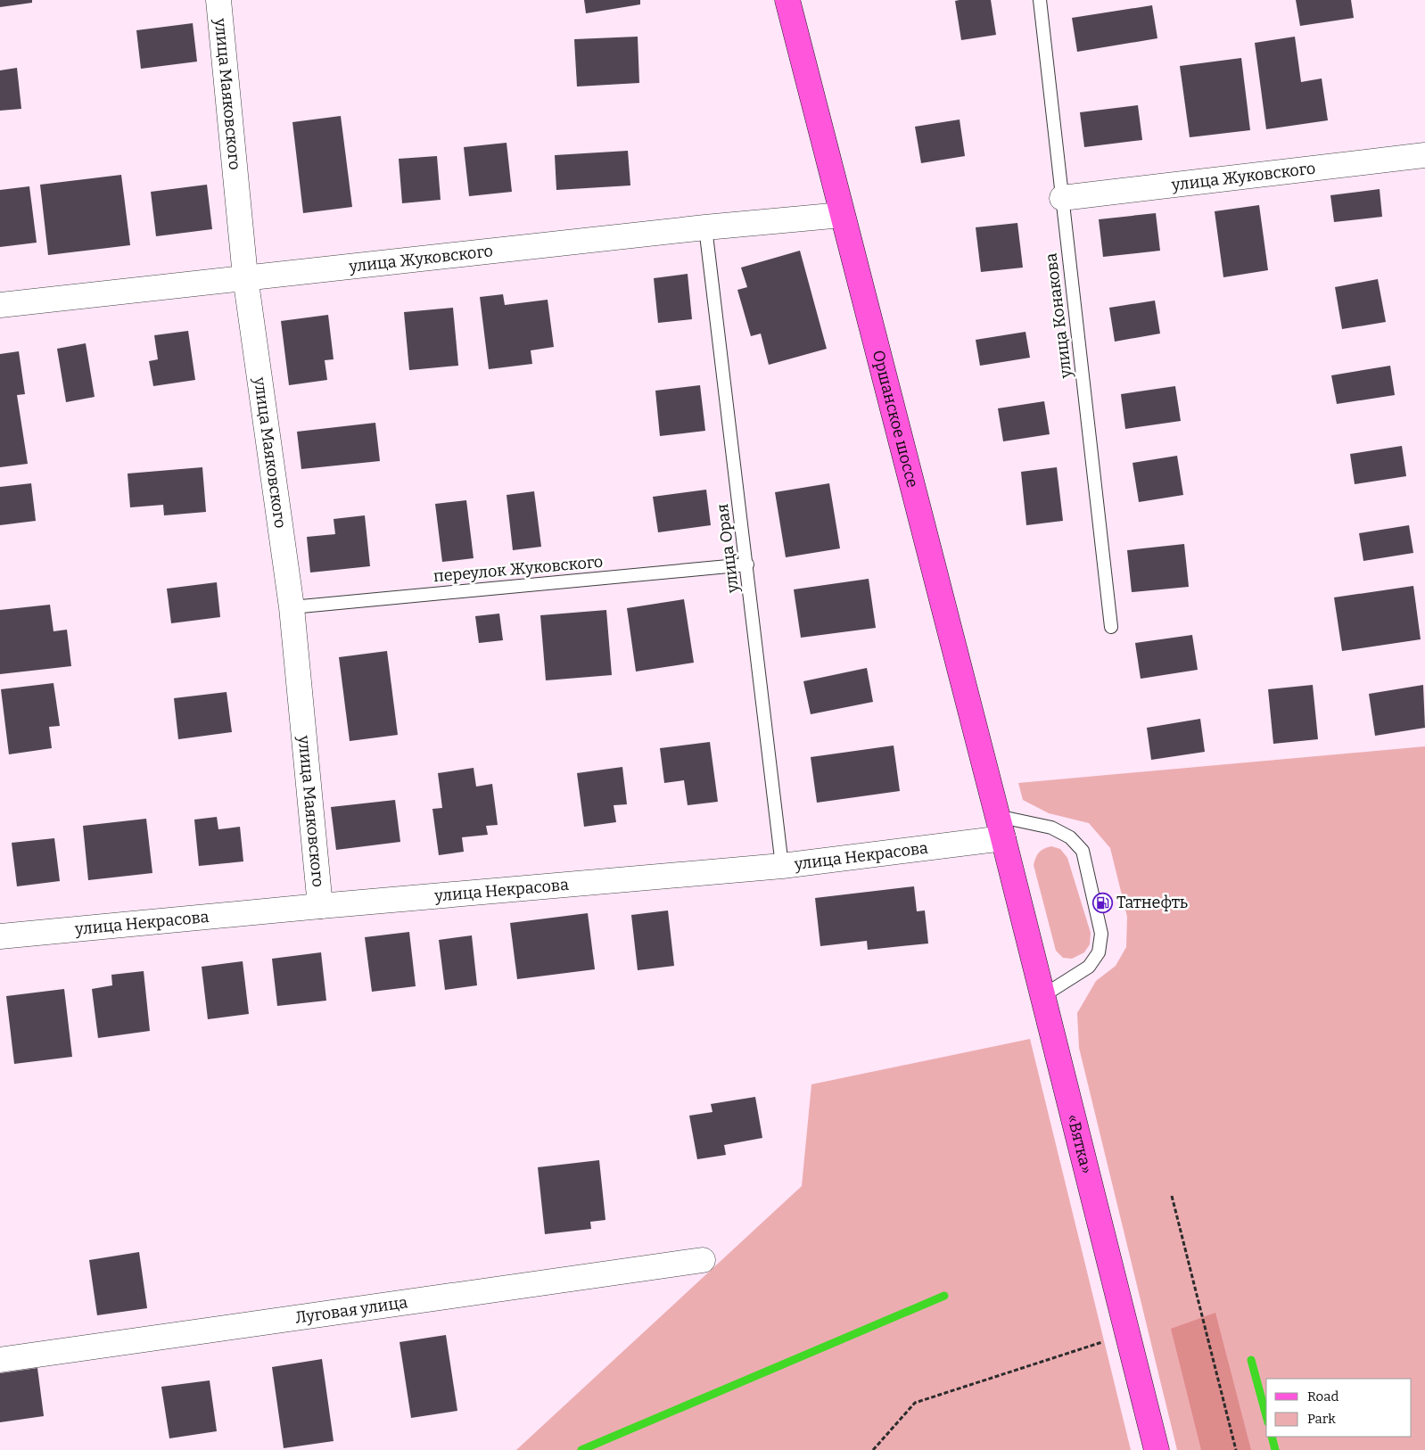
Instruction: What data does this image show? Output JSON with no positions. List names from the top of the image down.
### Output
{
  "streets": {
    "main road": ["Оршанское шоссе", "«Вятка»"],
    "street": [
      "улица Маяковского",
      "улица Жуковского",
      "улица Некрасова",
      "Луговая улица"
    ],
    "lane": ["улица Конакова", "улица Орая", "переулок Жуковского"]
  },
  "crossings": [
    ["улица Маяковского", "улица Жуковского"],
    ["улица Маяковского", "переулок Жуковского"],
    ["улица Маяковского", "улица Некрасова"],
    ["улица Жуковского", "улица Конакова"],
    ["улица Жуковского", "Оршанское шоссе"],
    ["улица Жуковского", "улица Орая"],
    ["Оршанское шоссе", "улица Некрасова"],
    ["Оршанское шоссе", "«Вятка»"],
    ["улица Орая", "переулок Жуковского"],
    ["улица Орая", "улица Некрасова"],
    ["улица Некрасова", "«Вятка»"]
  ],
  "places": {
    "fuel station": ["Татнефть"]
  },
  "legend": ["Road", "Park"]
}
